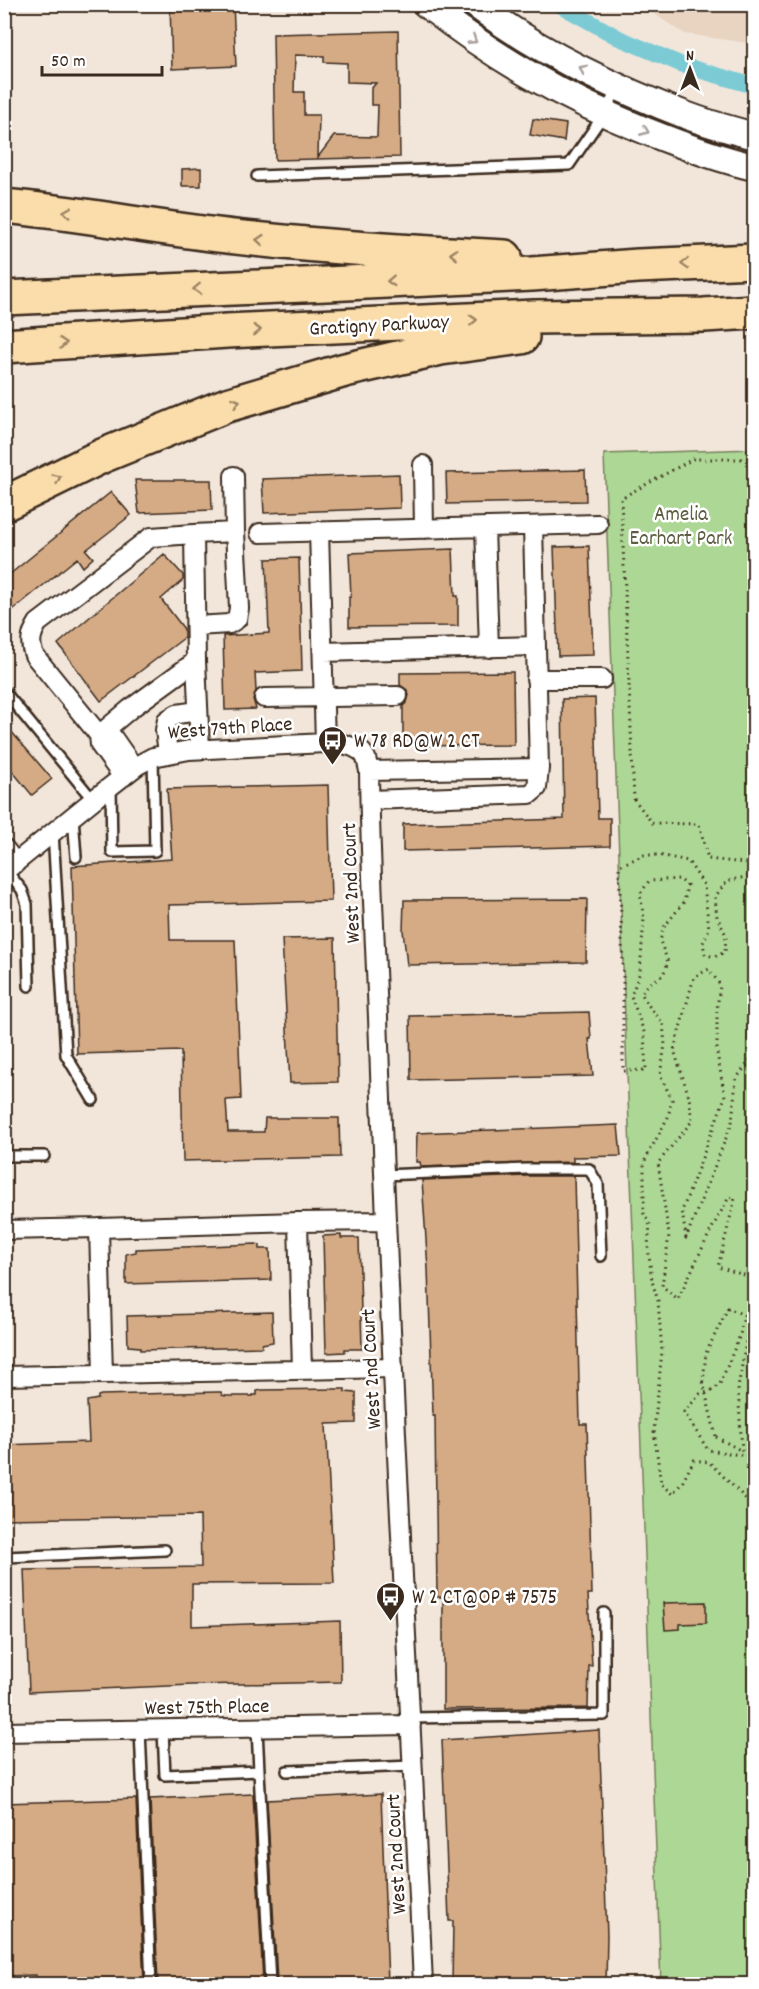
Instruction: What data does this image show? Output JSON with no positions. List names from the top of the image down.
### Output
{
  "streets": {
    "highway": ["Gratigny Parkway"],
    "street": ["West 79th Place", "West 2nd Court", "West 75th Place"]
  },
  "crossings": [
    ["West 79th Place", "West 2nd Court"],
    ["West 2nd Court", "West 75th Place"]
  ],
  "parks": ["Amelia Earhart Park"],
  "places": {
    "bus stop": ["W 78 RD@W 2 CT", "W 2 CT@OP # 7575"]
  },
  "scale_bar": "50 m",
  "north": "top"
}
